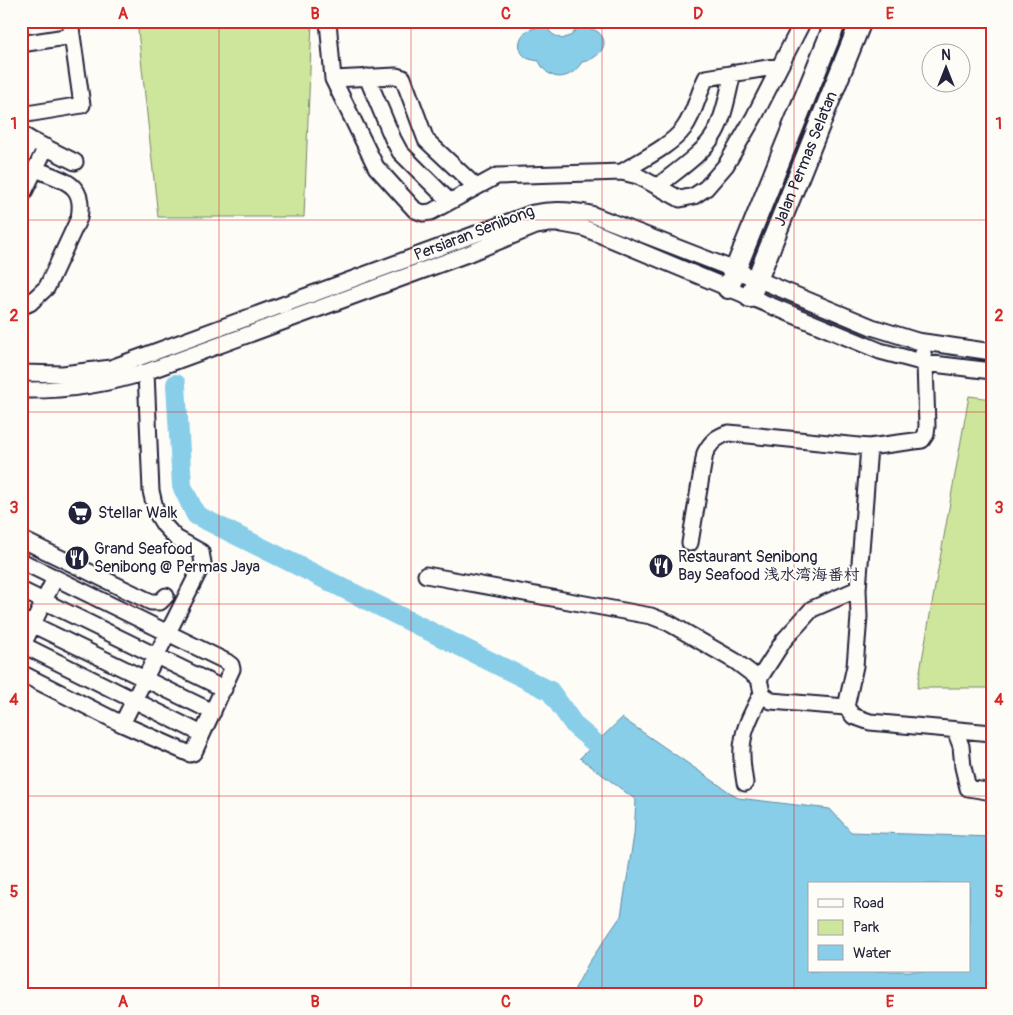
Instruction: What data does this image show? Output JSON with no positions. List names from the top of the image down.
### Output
{
  "streets": {
    "main road": ["Jalan Permas Selatan"],
    "street": ["Persiaran Senibong"]
  },
  "crossings": [
    ["Jalan Permas Selatan", "Persiaran Senibong"]
  ],
  "places": {
    "supermarket": ["Stellar Walk"],
    "restaurant": ["Grand Seafood Senibong @ Permas Jaya", "Restaurant Senibong Bay Seafood 浅水湾海番村"]
  },
  "legend": ["Road", "Park", "Water"],
  "north": "top",
  "grid": {
    "columns": [
      "A",
      "B",
      "C",
      "D",
      "E"
    ],
    "rows": [
      "1",
      "2",
      "3",
      "4",
      "5"
    ]
  }
}
